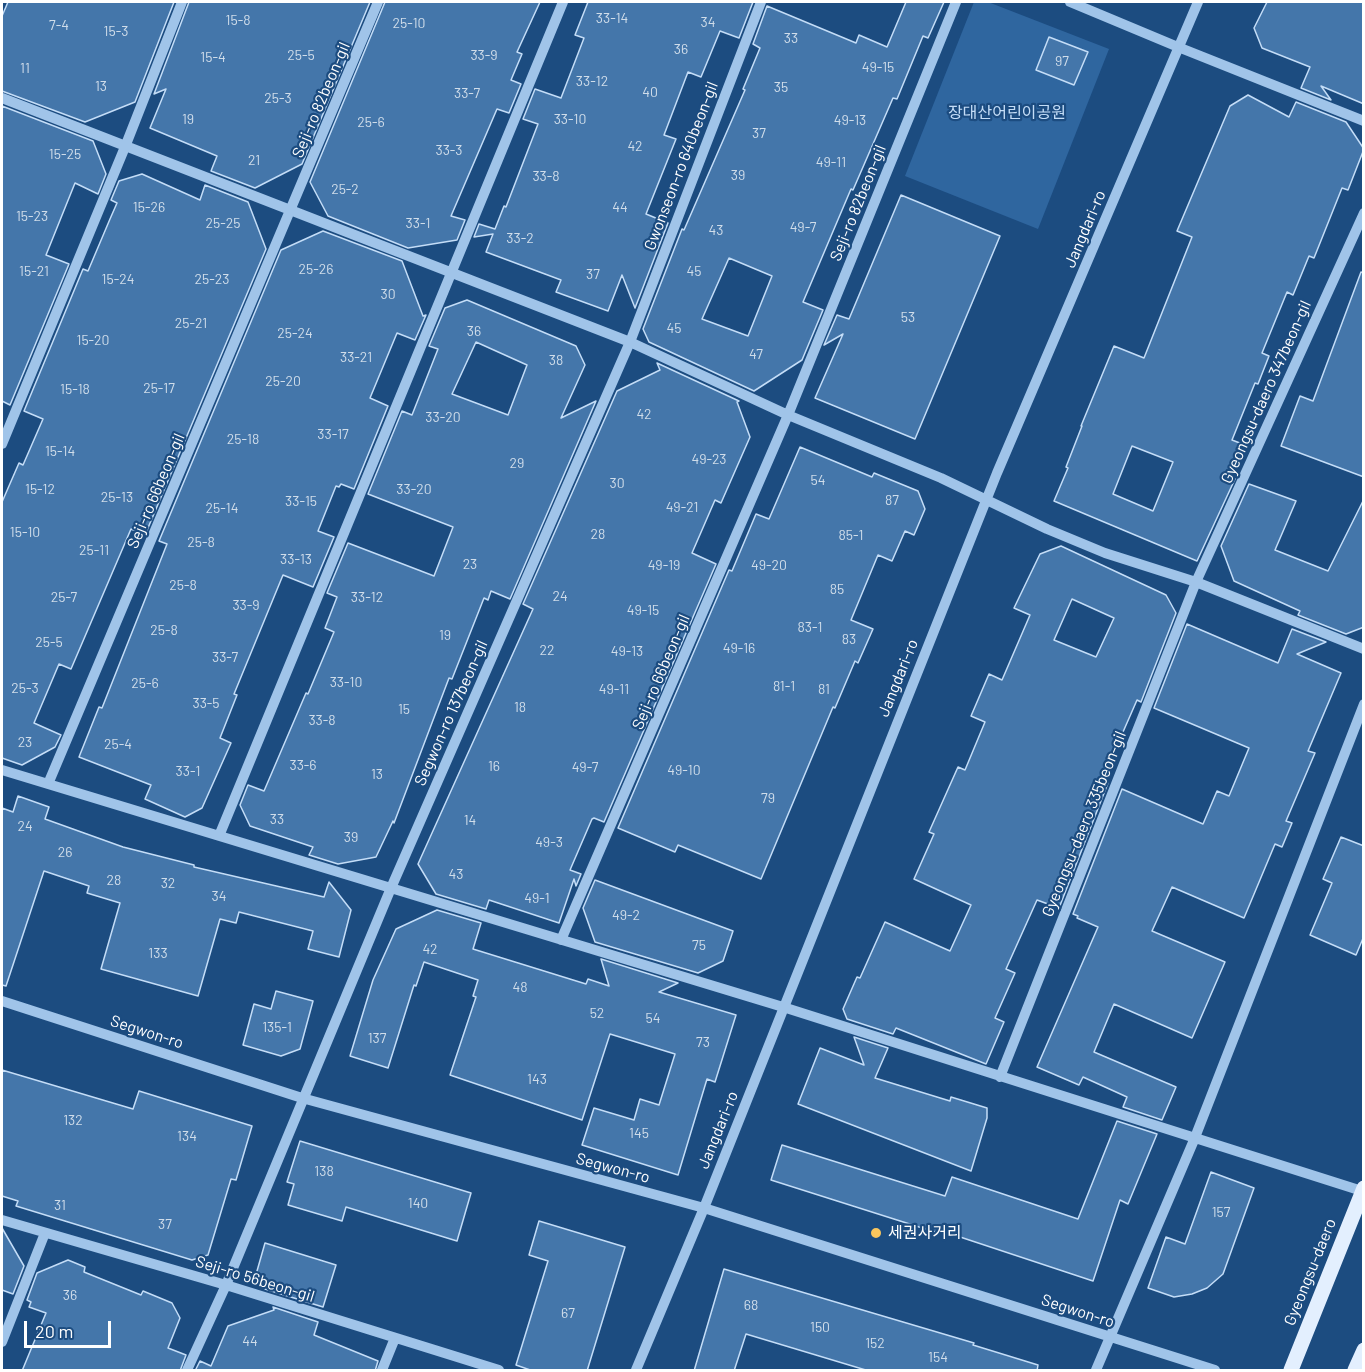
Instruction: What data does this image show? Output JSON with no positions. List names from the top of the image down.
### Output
{
  "streets": {
    "main road": ["Gyeongsu-daero"],
    "street": [
      "Seji-ro 82beon-gil",
      "Gwonseon-ro 640beon-gil",
      "Jangdari-ro",
      "Gyeongsu-daero 347beon-gil",
      "Seji-ro 66beon-gil",
      "Segwon-ro 137beon-gil",
      "Gyeongsu-daero 335beon-gil",
      "Segwon-ro",
      "Seji-ro 56beon-gil"
    ]
  },
  "crossings": [
    ["Seji-ro 82beon-gil", "Seji-ro 66beon-gil"],
    ["Gwonseon-ro 640beon-gil", "Segwon-ro 137beon-gil"],
    ["Jangdari-ro", "Segwon-ro"],
    ["Gyeongsu-daero 347beon-gil", "Gyeongsu-daero 335beon-gil"],
    ["Segwon-ro 137beon-gil", "Segwon-ro"],
    ["Segwon-ro 137beon-gil", "Seji-ro 56beon-gil"]
  ],
  "parks": ["장대산어린이공원"],
  "places": ["세권사거리"],
  "house_numbers": [
    "33-14",
    "15-8",
    "34",
    "25-10",
    "7-4",
    "15-3",
    "33",
    "36",
    "25-5",
    "33-9",
    "15-4",
    "97",
    "49-15",
    "11",
    "33-12",
    "13",
    "35",
    "40",
    "33-7",
    "25-3",
    "19",
    "33-10",
    "49-13",
    "25-6",
    "37",
    "42",
    "33-3",
    "15-25",
    "21",
    "49-11",
    "39",
    "33-8",
    "25-2",
    "15-26",
    "44",
    "15-23",
    "25-25",
    "33-1",
    "49-7",
    "43",
    "33-2",
    "25-26",
    "15-21",
    "45",
    "37",
    "15-24",
    "25-23",
    "30",
    "53",
    "25-21",
    "45",
    "36",
    "25-24",
    "15-20",
    "47",
    "33-21",
    "38",
    "25-20",
    "25-17",
    "15-18",
    "42",
    "33-20",
    "33-17",
    "25-18",
    "15-14",
    "49-23",
    "29",
    "54",
    "30",
    "15-12",
    "33-20",
    "25-13",
    "87",
    "33-15",
    "49-21",
    "25-14",
    "15-10",
    "28",
    "85-1",
    "25-8",
    "25-11",
    "33-13",
    "23",
    "49-19",
    "49-20",
    "25-8",
    "85",
    "24",
    "25-7",
    "33-12",
    "33-9",
    "49-15",
    "83-1",
    "25-8",
    "19",
    "83",
    "25-5",
    "49-16",
    "22",
    "49-13",
    "33-7",
    "33-10",
    "25-6",
    "81-1",
    "25-3",
    "49-11",
    "81",
    "33-5",
    "18",
    "15",
    "33-8",
    "23",
    "25-4",
    "33-6",
    "16",
    "49-7",
    "49-10",
    "33-1",
    "13",
    "79",
    "33",
    "14",
    "24",
    "39",
    "49-3",
    "26",
    "43",
    "28",
    "32",
    "34",
    "49-1",
    "49-2",
    "75",
    "42",
    "133",
    "48",
    "52",
    "54",
    "135-1",
    "137",
    "73",
    "143",
    "132",
    "145",
    "134",
    "138",
    "140",
    "31",
    "157",
    "37",
    "36",
    "68",
    "67",
    "150",
    "44",
    "152",
    "154"
  ],
  "scale_bar": "20 m"
}
